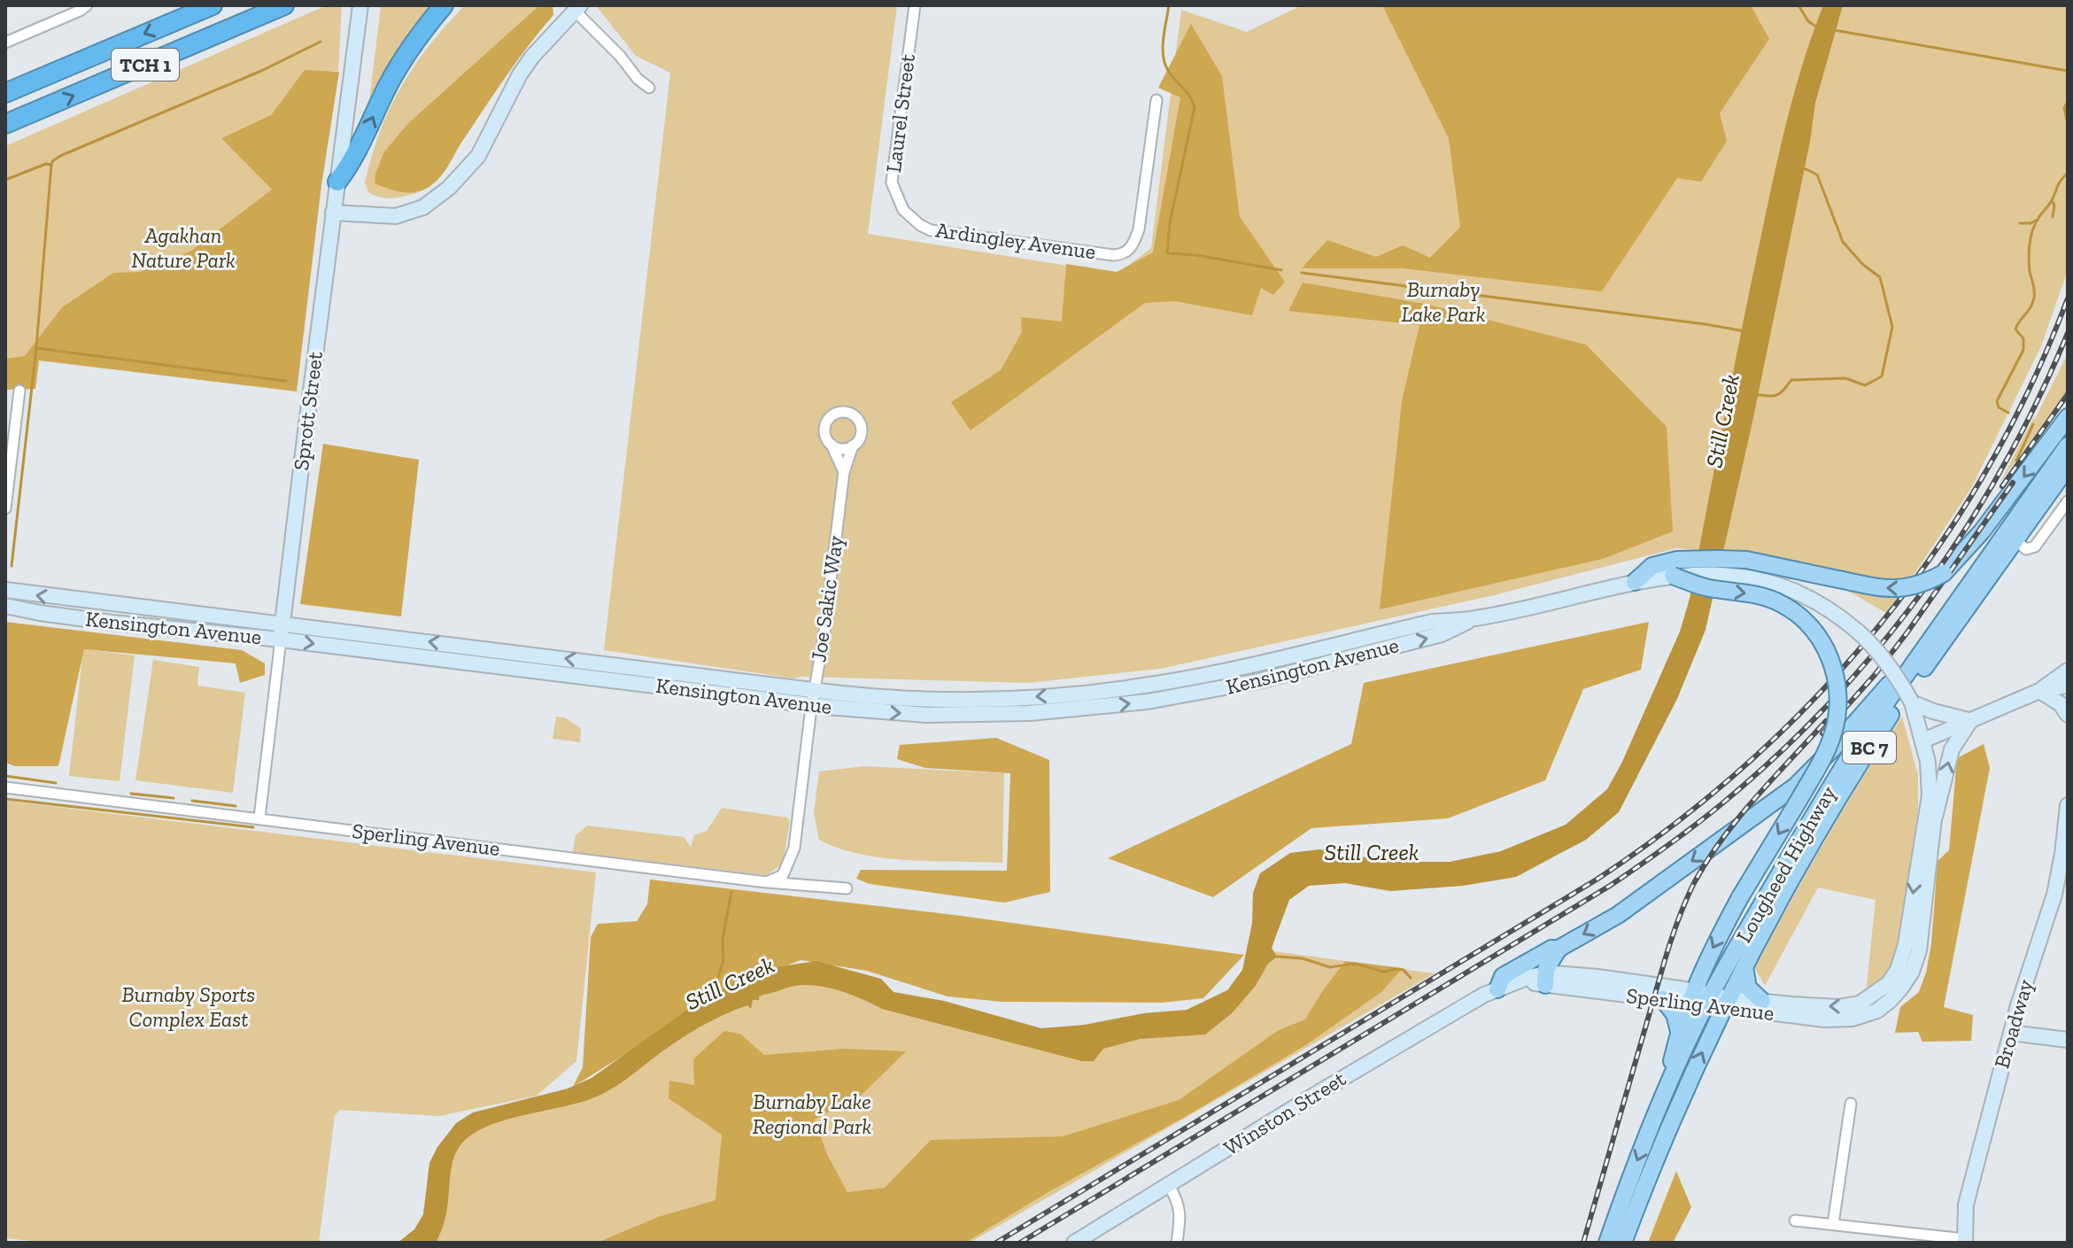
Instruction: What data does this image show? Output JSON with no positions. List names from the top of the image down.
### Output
{
  "streets": {
    "highway": ["TCH 1"],
    "main road": [
      "Sprott Street",
      "Kensington Avenue",
      "BC 7",
      "Sperling Avenue",
      "Lougheed Highway",
      "Broadway",
      "Winston Street"
    ],
    "street": ["Laurel Street", "Ardingley Avenue", "Joe Sakic Way"]
  },
  "crossings": [
    ["Laurel Street", "Ardingley Avenue"],
    ["Sprott Street", "Kensington Avenue"],
    ["Sprott Street", "Sperling Avenue"],
    ["Joe Sakic Way", "Kensington Avenue"],
    ["Joe Sakic Way", "Sperling Avenue"],
    ["Kensington Avenue", "Sperling Avenue"],
    ["Sperling Avenue", "Lougheed Highway"],
    ["Sperling Avenue", "Winston Street"]
  ],
  "water": ["Still Creek"],
  "parks": [
    "Agakhan Nature Park",
    "Burnaby Lake Park",
    "Burnaby Sports Complex East",
    "Burnaby Lake Regional Park"
  ]
}
